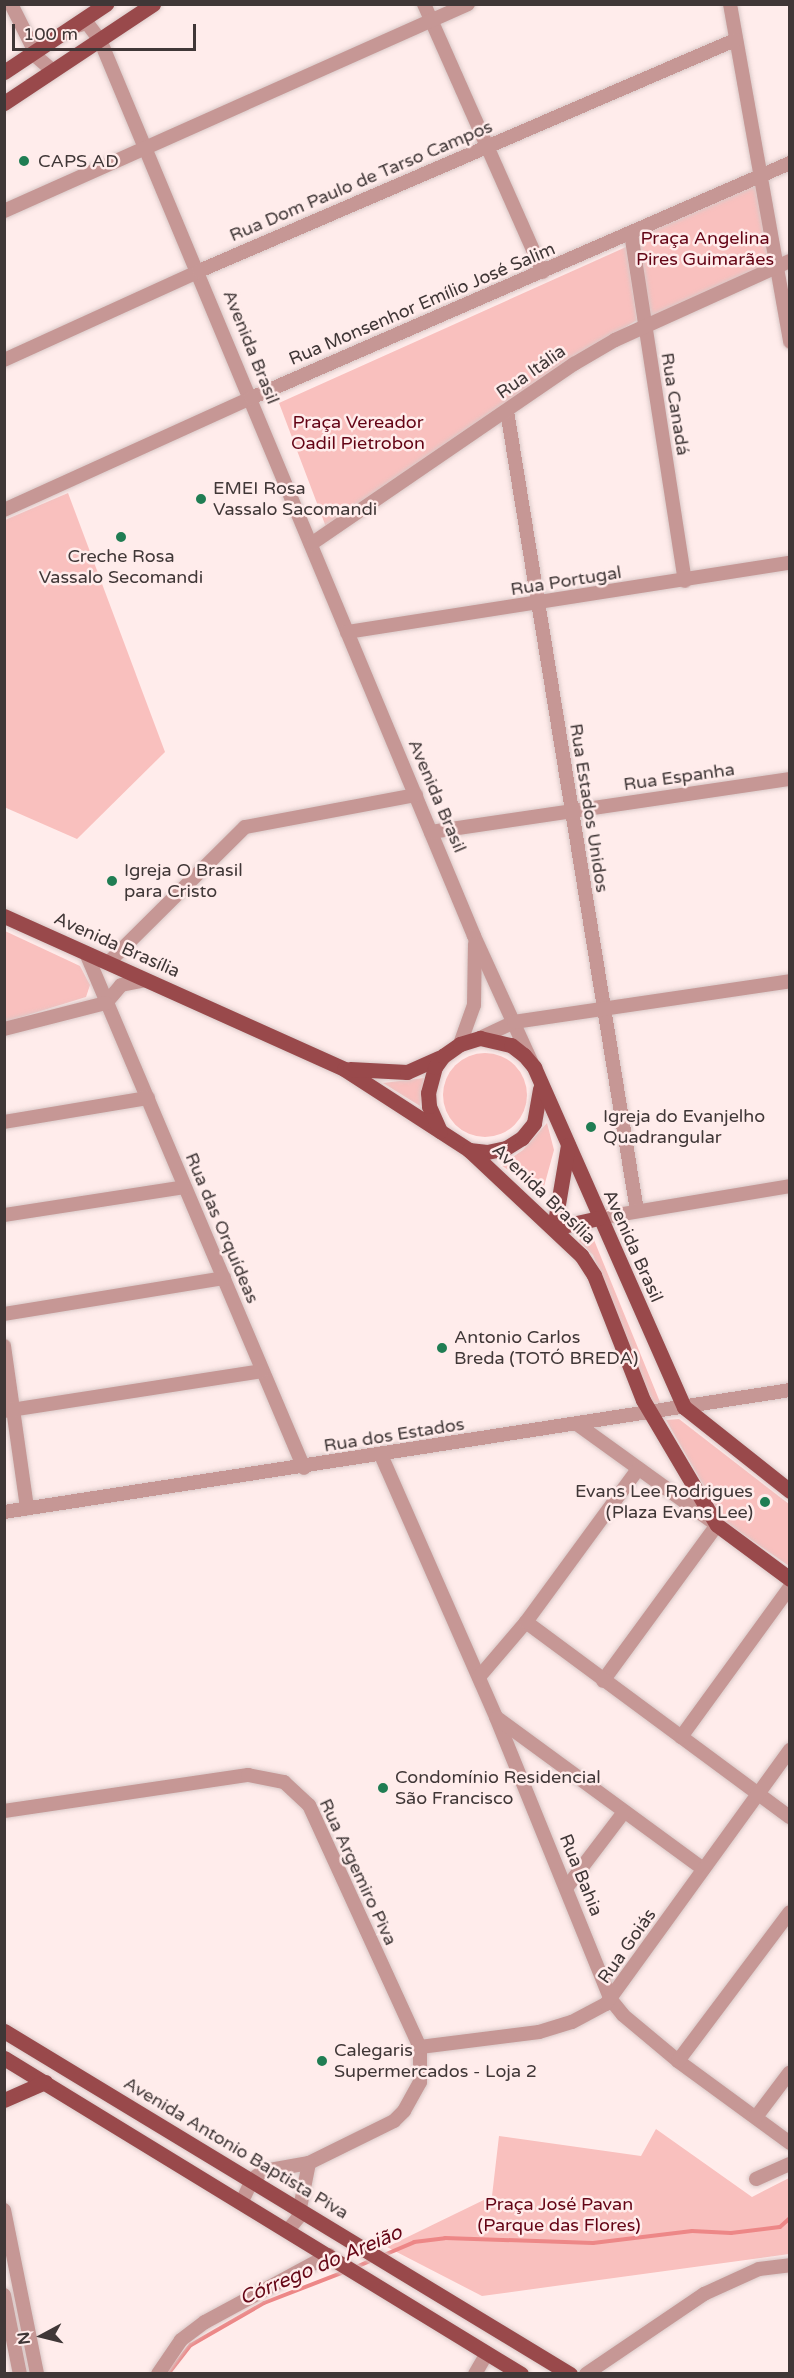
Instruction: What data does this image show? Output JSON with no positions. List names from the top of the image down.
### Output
{
  "streets": {
    "main road": ["Avenida Brasil", "Avenida Brasília", "Avenida Antonio Baptista Piva"],
    "street": [
      "Rua Dom Paulo de Tarso Campos",
      "Rua Monsenhor Emílio José Salim",
      "Rua Itália",
      "Rua Canadá",
      "Rua Portugal",
      "Rua Espanha",
      "Rua Estados Unidos",
      "Rua das Orquídeas",
      "Rua dos Estados",
      "Rua Argemiro Piva",
      "Rua Bahia",
      "Rua Goiás"
    ]
  },
  "crossings": [
    ["Rua Dom Paulo de Tarso Campos", "Avenida Brasil"],
    ["Rua Monsenhor Emílio José Salim", "Avenida Brasil"],
    ["Rua Monsenhor Emílio José Salim", "Rua Canadá"],
    ["Avenida Brasil", "Rua Itália"],
    ["Avenida Brasil", "Rua Portugal"],
    ["Avenida Brasil", "Rua Espanha"],
    ["Avenida Brasil", "Avenida Brasília"],
    ["Avenida Brasil", "Rua dos Estados"],
    ["Rua Itália", "Rua Canadá"],
    ["Rua Itália", "Rua Estados Unidos"],
    ["Rua Canadá", "Rua Portugal"],
    ["Rua Portugal", "Rua Estados Unidos"],
    ["Rua Espanha", "Rua Estados Unidos"],
    ["Avenida Brasília", "Rua das Orquídeas"],
    ["Avenida Brasília", "Rua dos Estados"],
    ["Rua das Orquídeas", "Rua dos Estados"],
    ["Rua dos Estados", "Rua Bahia"],
    ["Rua Argemiro Piva", "Rua Goiás"],
    ["Rua Argemiro Piva", "Avenida Antonio Baptista Piva"],
    ["Rua Bahia", "Rua Goiás"]
  ],
  "water": ["Córrego do Areião"],
  "parks": ["Praça Angelina Pires Guimarães", "Praça Vereador Oadil Pietrobon", "Praça José Pavan (Parque das Flores)"],
  "places": [
    "CAPS AD",
    "EMEI Rosa Vassalo Sacomandi",
    "Creche Rosa Vassalo Secomandi",
    "Igreja O Brasil para Cristo",
    "Igreja do Evanjelho Quadrangular",
    "Antonio Carlos Breda (TOTÓ BREDA)",
    "Evans Lee Rodrigues (Plaza Evans Lee)",
    "Condomínio Residencial São Francisco",
    "Calegaris Supermercados - Loja 2"
  ],
  "scale_bar": "100 m",
  "north": "left"
}
